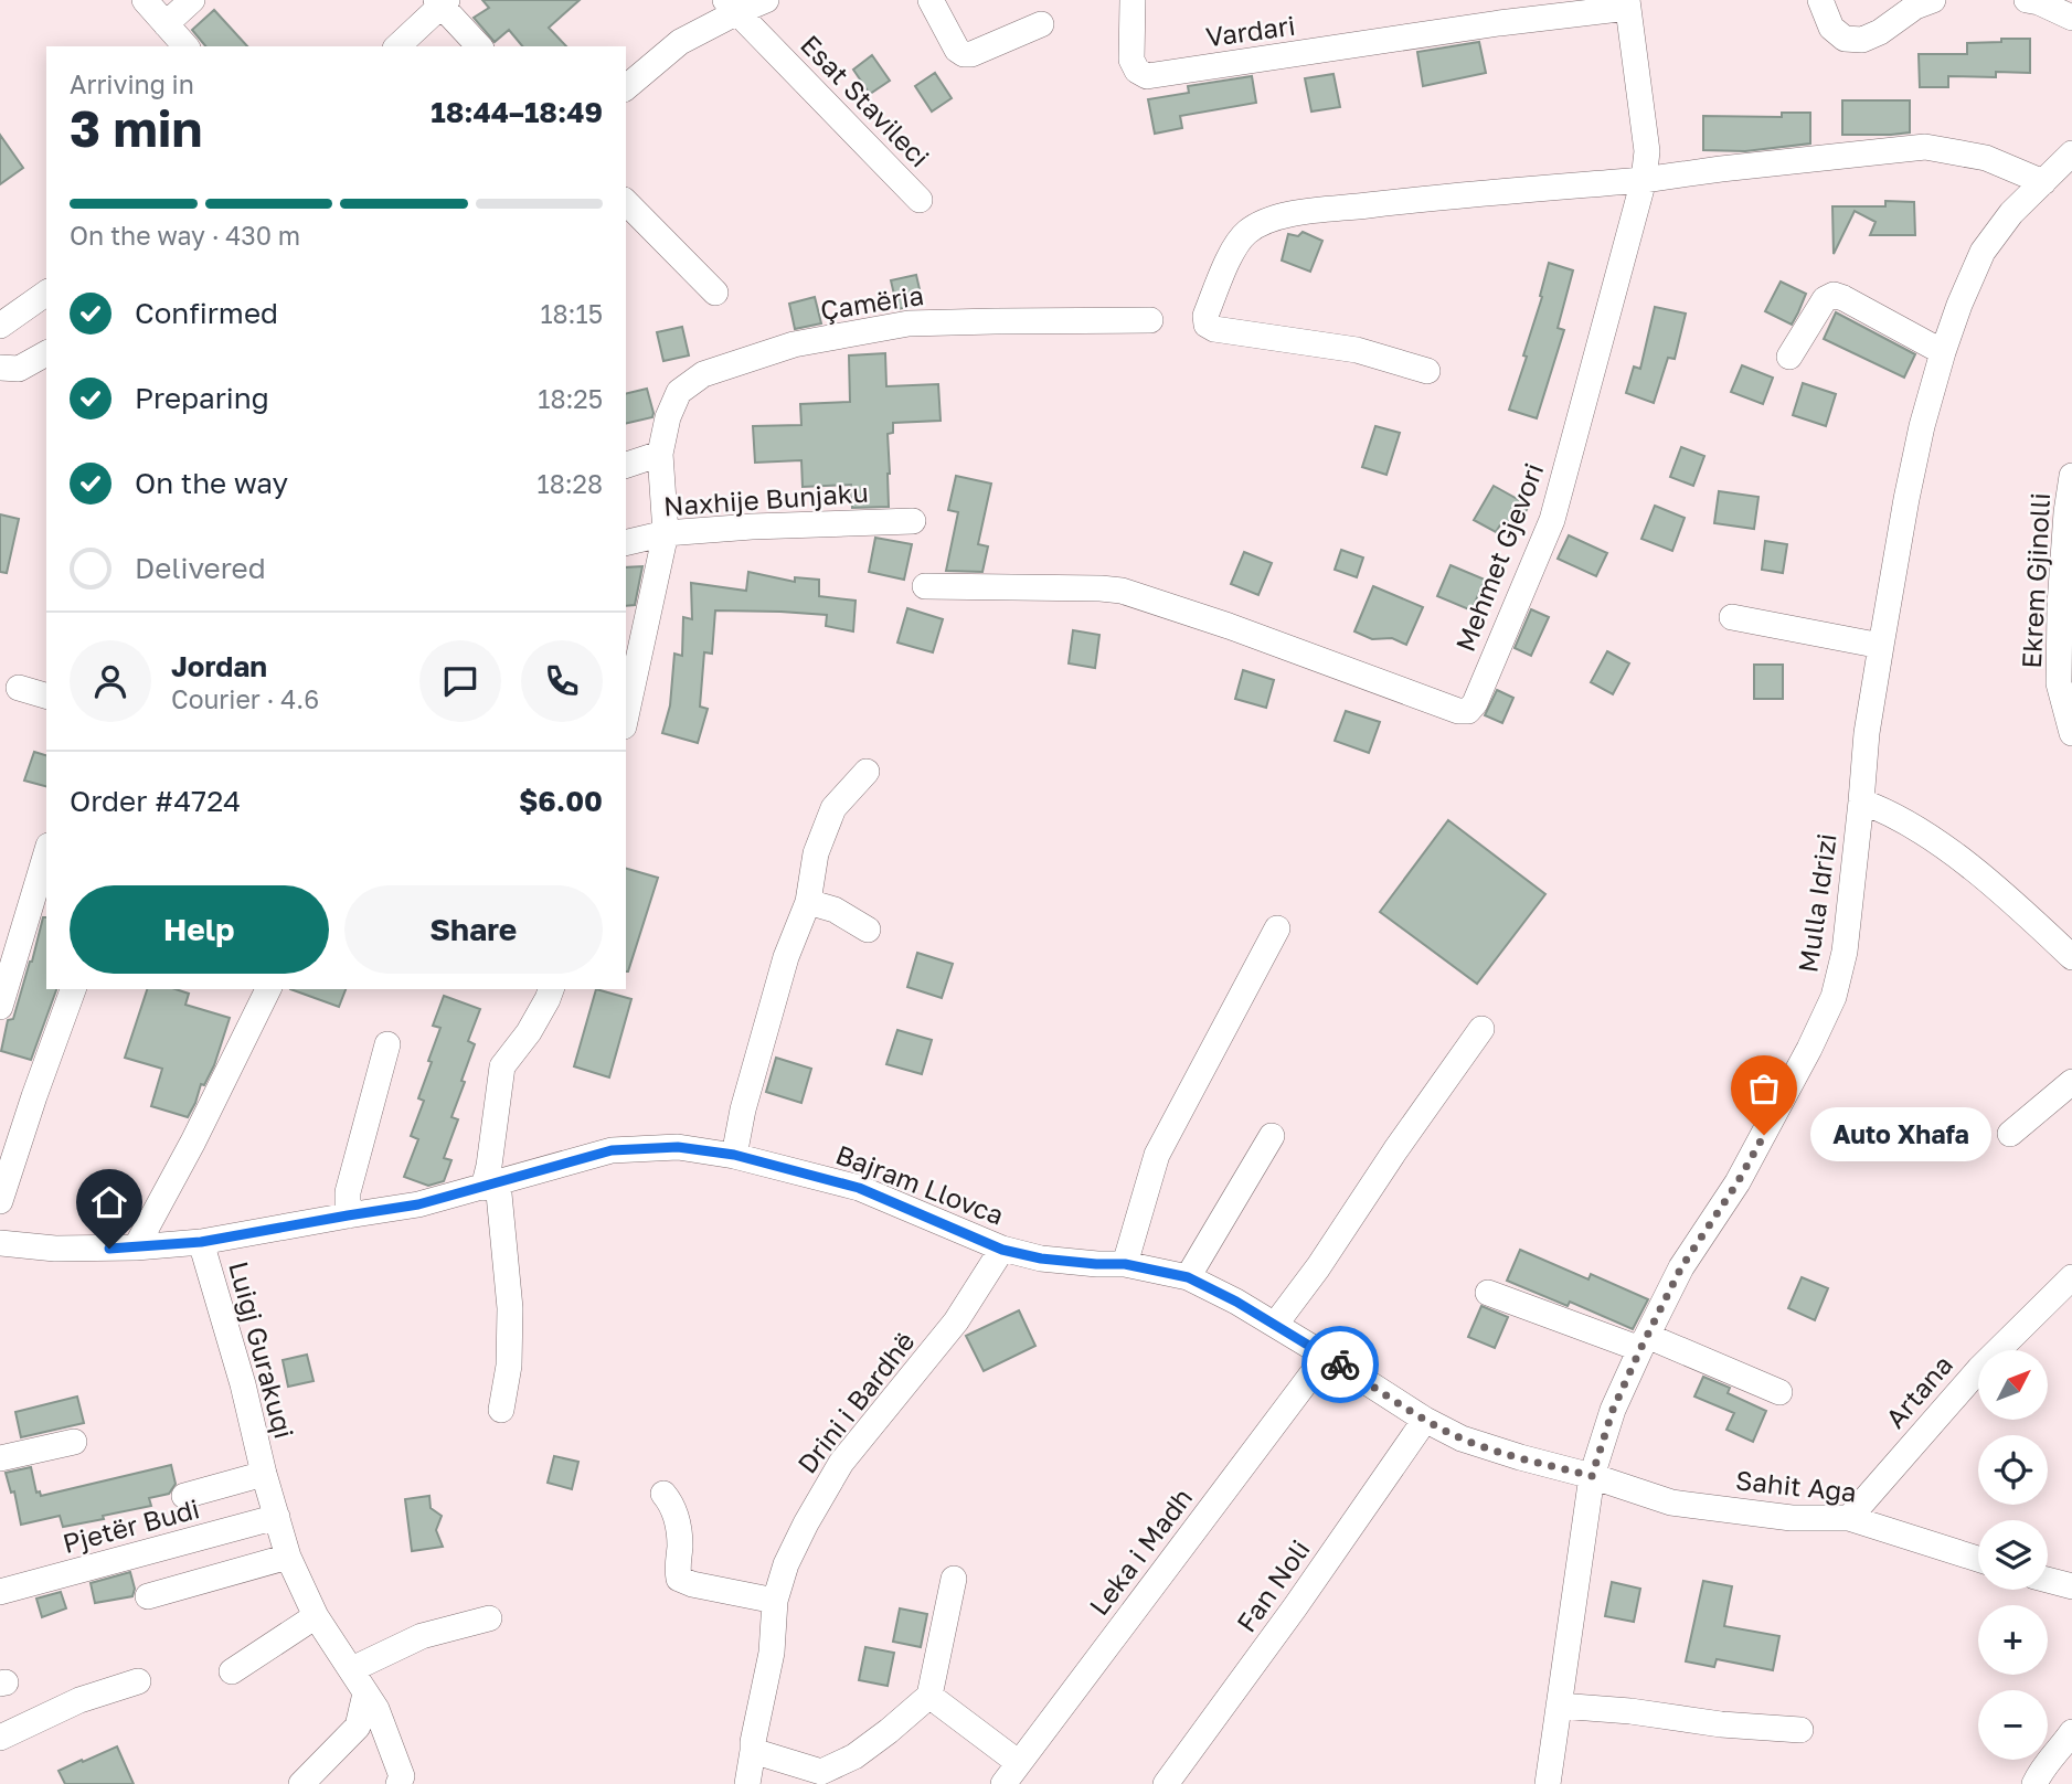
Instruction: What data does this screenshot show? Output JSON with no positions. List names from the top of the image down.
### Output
{
  "streets": {
    "street": [
      "Vardari",
      "Esat Stavileci",
      "Çamëria",
      "Naxhije Bunjaku",
      "Mehmet Gjevori",
      "Ekrem Gjinolli",
      "Mulla Idrizi",
      "Bajram Llovca",
      "Luigj Gurakuqi",
      "Artana",
      "Drini i Bardhë",
      "Sahit Aga",
      "Pjetër Budi",
      "Leka i Madh",
      "Fan Noli"
    ]
  },
  "crossings": [
    ["Çamëria", "Naxhije Bunjaku"],
    ["Mulla Idrizi", "Bajram Llovca"],
    ["Mulla Idrizi", "Sahit Aga"],
    ["Bajram Llovca", "Luigj Gurakuqi"],
    ["Bajram Llovca", "Drini i Bardhë"],
    ["Bajram Llovca", "Sahit Aga"],
    ["Bajram Llovca", "Leka i Madh"],
    ["Bajram Llovca", "Fan Noli"],
    ["Luigj Gurakuqi", "Pjetër Budi"],
    ["Artana", "Sahit Aga"]
  ],
  "places": ["Auto Xhafa"],
  "north": "top right",
  "page": {
    "heading": ["3 min", "Arriving in", "18:44–18:49"],
    "panel": [
      "Jordan",
      "Courier · 4.6",
      "Order #4724",
      "$6.00"
    ],
    "bar": "On the way · 430 m",
    "list": [
      ["Confirmed", "18:15"],
      ["Preparing", "18:25"],
      ["On the way", "18:28"],
      "Delivered"
    ],
    "buttons": ["Help", "Share"],
    "bubble": "Auto Xhafa",
    "map_buttons": ["+", "−"]
  }
}
